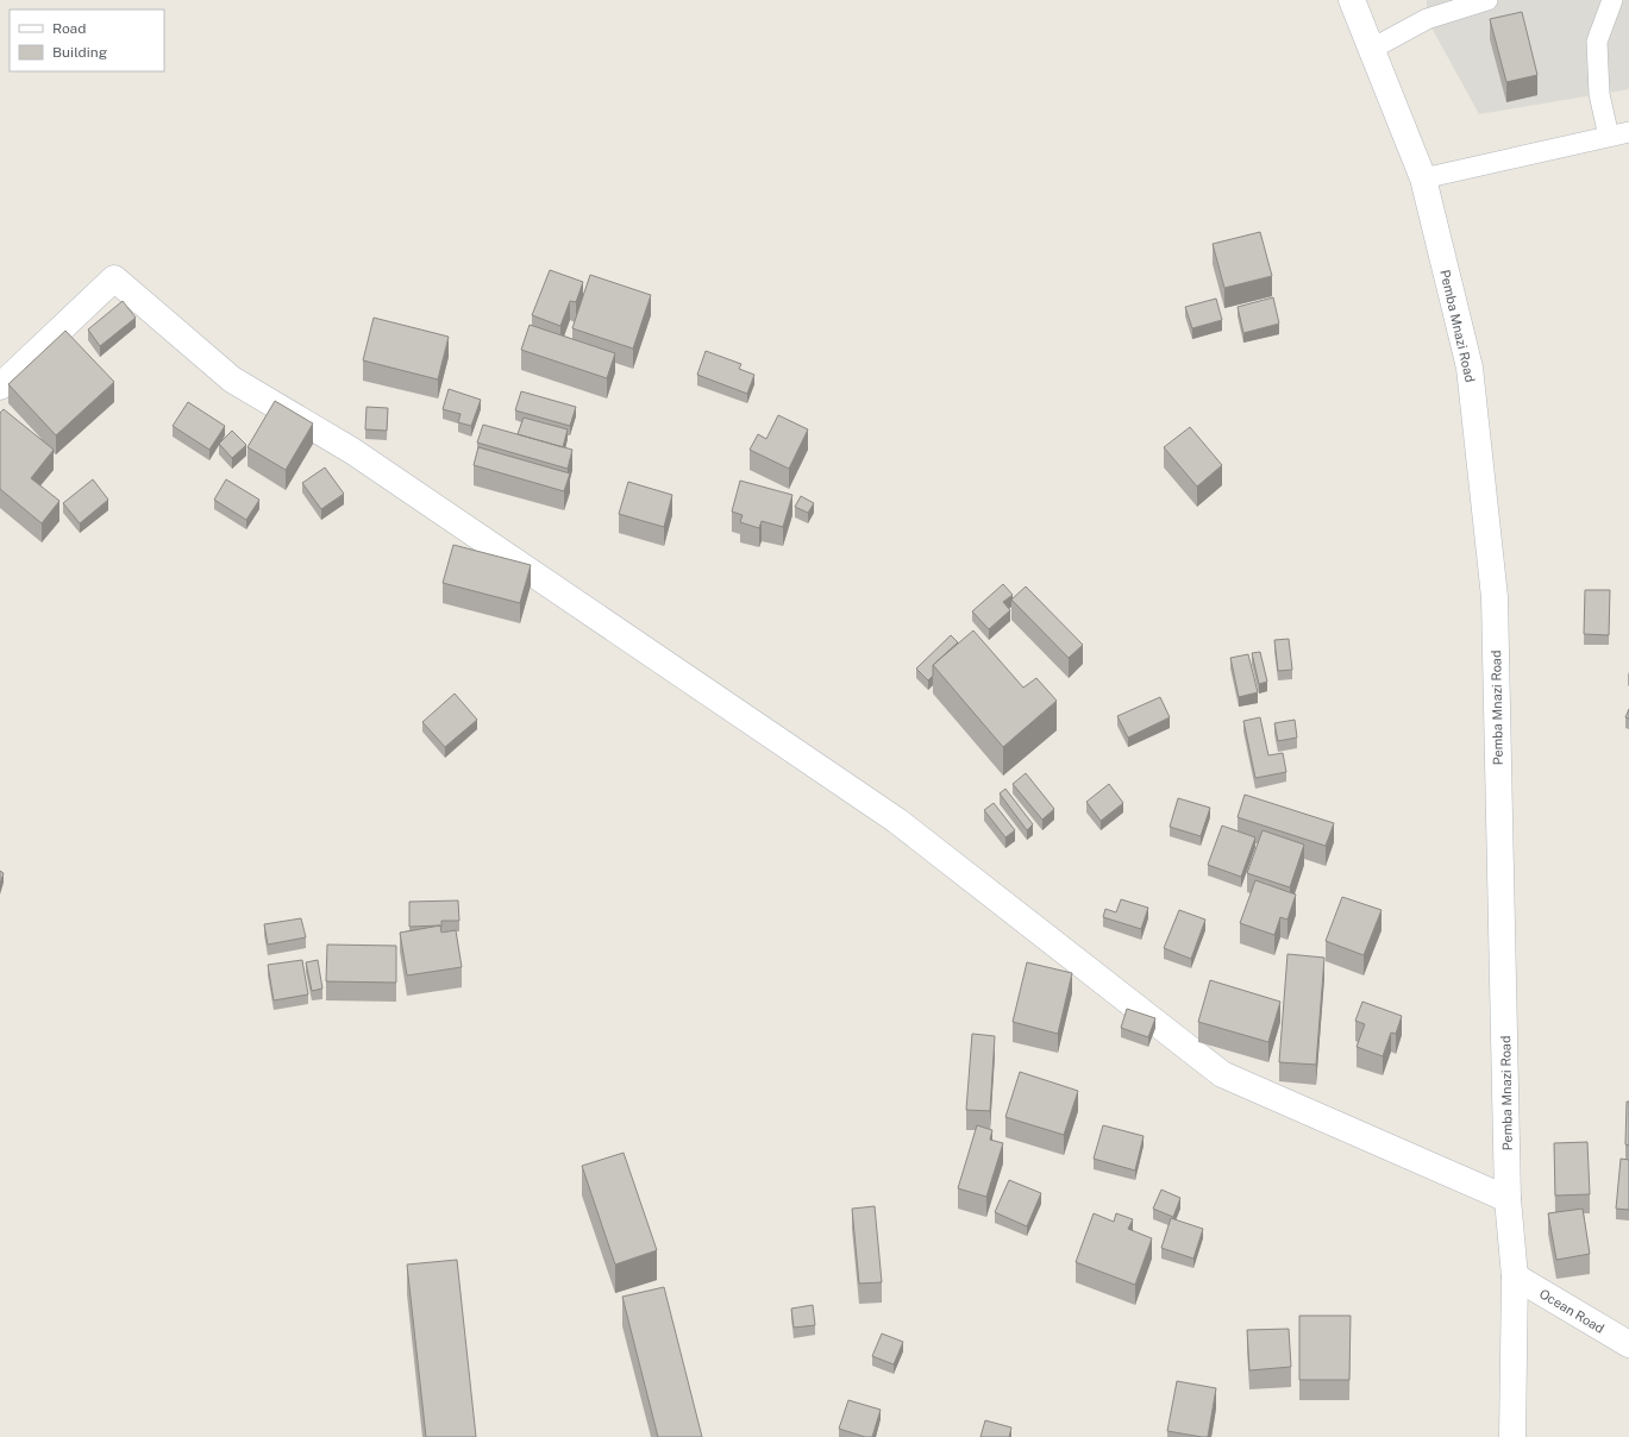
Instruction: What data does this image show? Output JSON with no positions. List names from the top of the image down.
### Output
{
  "streets": {
    "street": ["Pemba Mnazi Road", "Ocean Road"]
  },
  "crossings": [
    ["Pemba Mnazi Road", "Ocean Road"]
  ],
  "legend": ["Road", "Building"]
}
